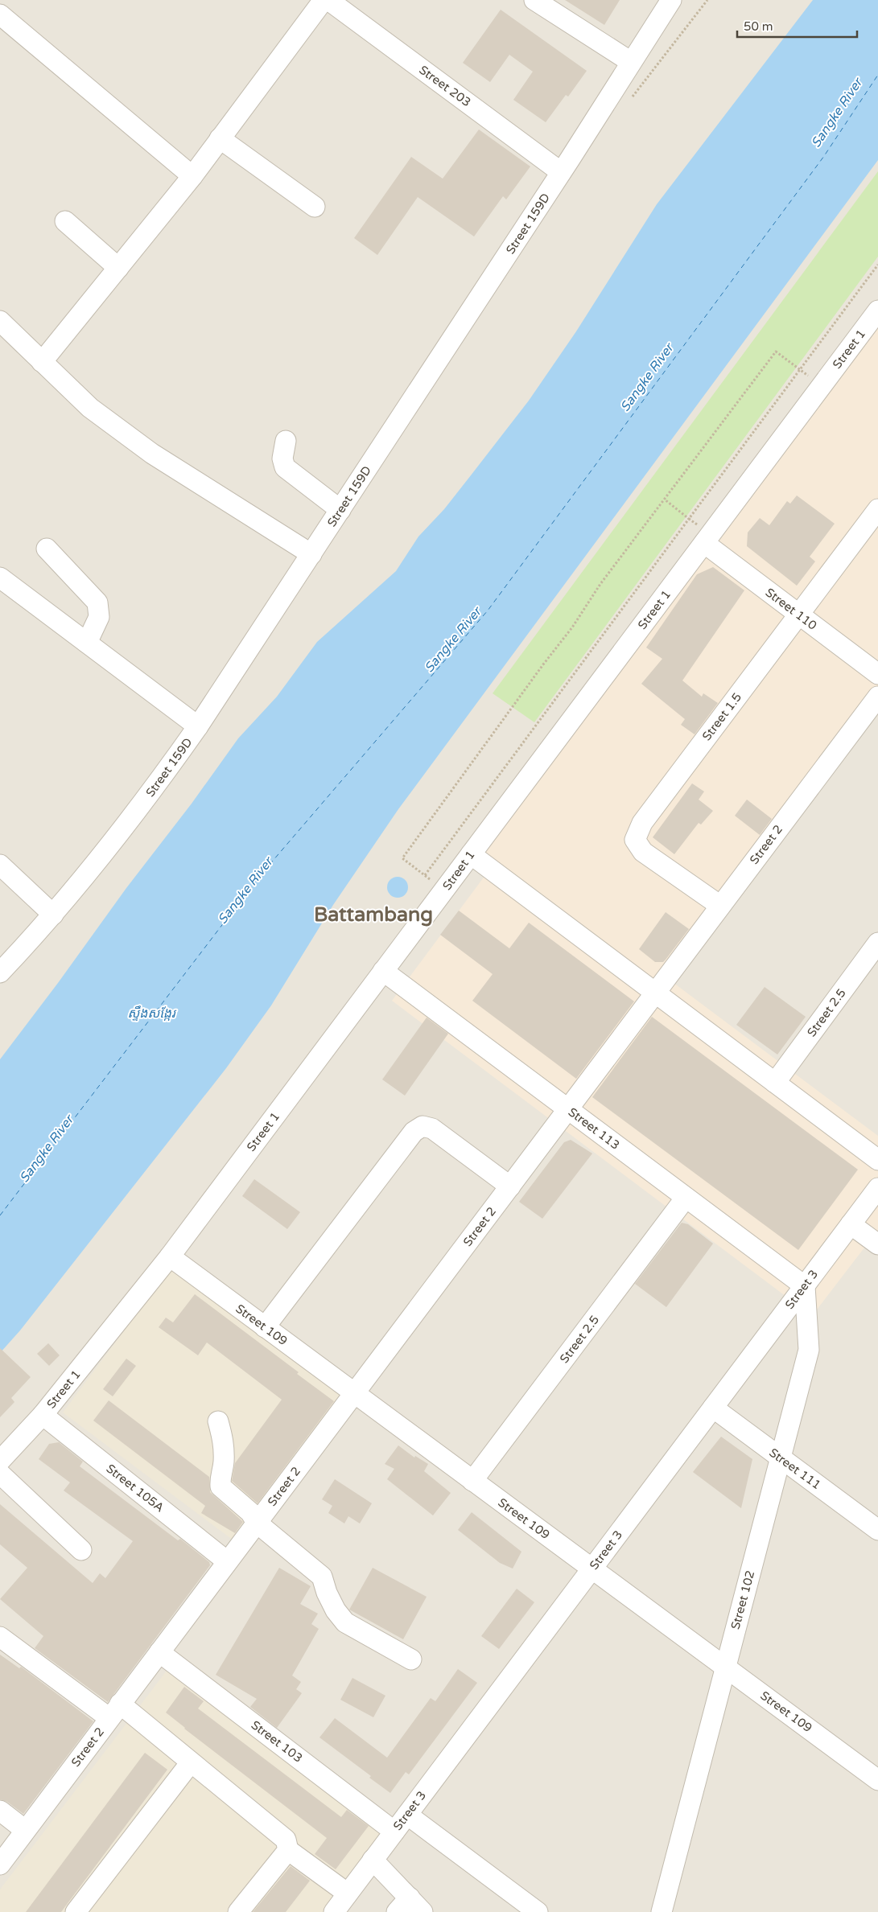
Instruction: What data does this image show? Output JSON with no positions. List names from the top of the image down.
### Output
{
  "streets": {
    "street": [
      "Street 203",
      "Street 159D",
      "Street 1",
      "Street 110",
      "Street 1.5",
      "Street 2",
      "Street 2.5",
      "Street 113",
      "Street 3",
      "Street 109",
      "Street 111",
      "Street 105A",
      "Street 102",
      "Street 103"
    ]
  },
  "crossings": [
    ["Street 203", "Street 159D"],
    ["Street 1", "Street 110"],
    ["Street 1", "Street 113"],
    ["Street 1", "Street 109"],
    ["Street 1", "Street 105A"],
    ["Street 110", "Street 1.5"],
    ["Street 1.5", "Street 2"],
    ["Street 2", "Street 113"],
    ["Street 2", "Street 109"],
    ["Street 2", "Street 105A"],
    ["Street 2", "Street 103"],
    ["Street 2.5", "Street 113"],
    ["Street 2.5", "Street 109"],
    ["Street 113", "Street 3"],
    ["Street 113", "Street 102"],
    ["Street 3", "Street 109"],
    ["Street 3", "Street 111"],
    ["Street 3", "Street 102"],
    ["Street 3", "Street 103"],
    ["Street 109", "Street 102"],
    ["Street 111", "Street 102"]
  ],
  "districts": ["Battambang"],
  "water": ["Sangke River", "ស្ទឹងសង្កែរ"],
  "scale_bar": "50 m"
}
